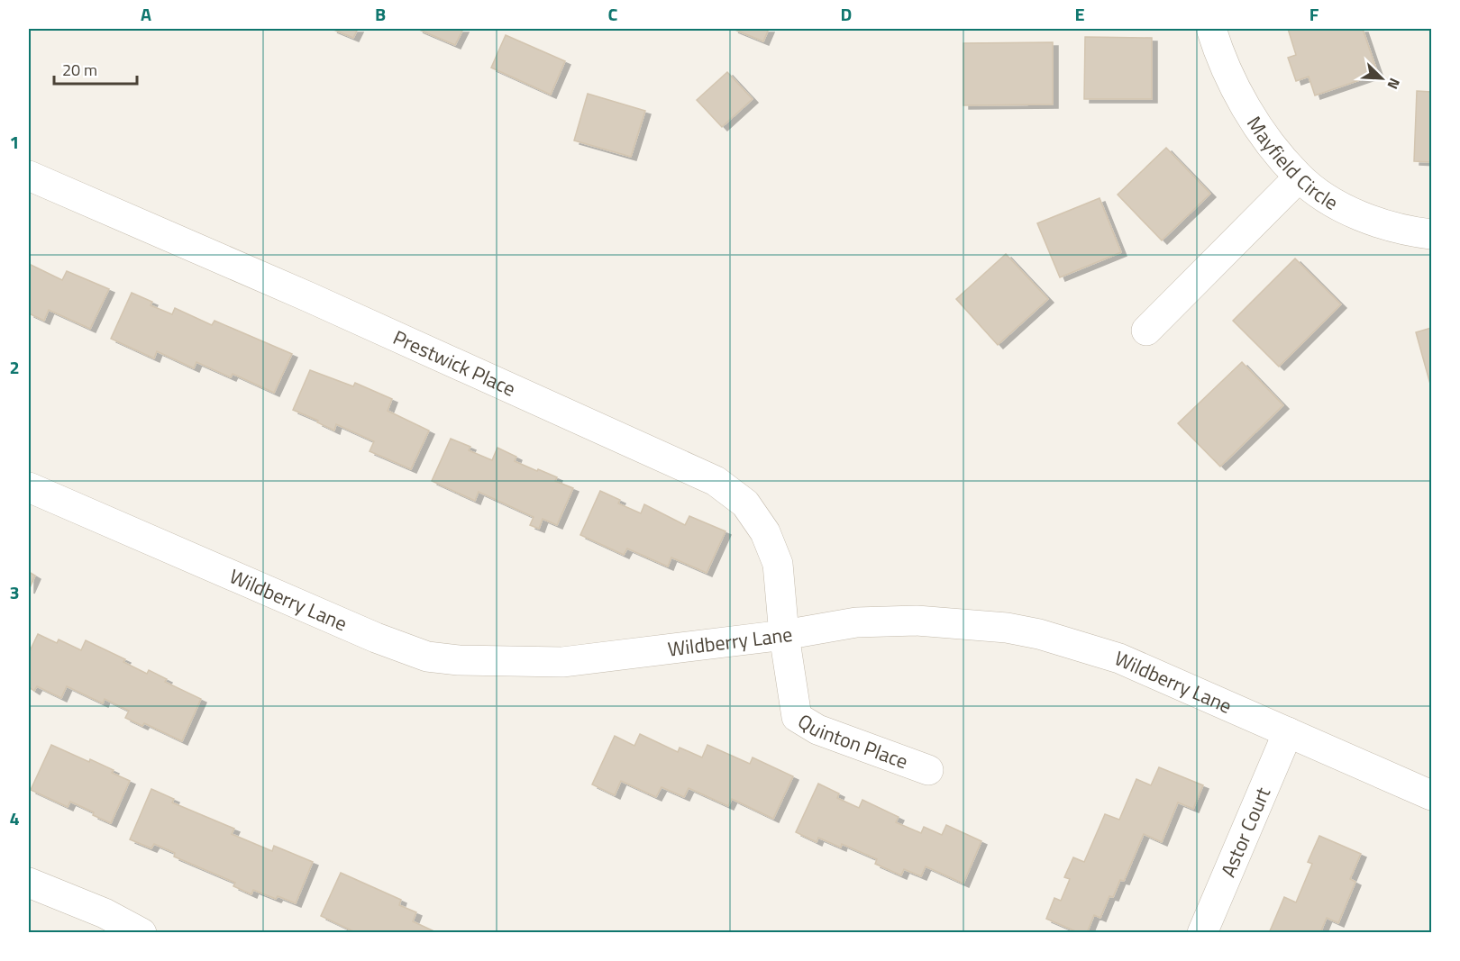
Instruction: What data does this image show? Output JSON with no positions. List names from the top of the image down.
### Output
{
  "streets": {
    "street": [
      "Mayfield Circle",
      "Prestwick Place",
      "Wildberry Lane",
      "Quinton Place",
      "Astor Court"
    ]
  },
  "crossings": [
    ["Prestwick Place", "Wildberry Lane"],
    ["Prestwick Place", "Quinton Place"],
    ["Wildberry Lane", "Quinton Place"],
    ["Wildberry Lane", "Astor Court"]
  ],
  "scale_bar": "20 m",
  "north": "bottom right",
  "grid": {
    "columns": [
      "A",
      "B",
      "C",
      "D",
      "E",
      "F"
    ],
    "rows": [
      "1",
      "2",
      "3",
      "4"
    ]
  }
}
